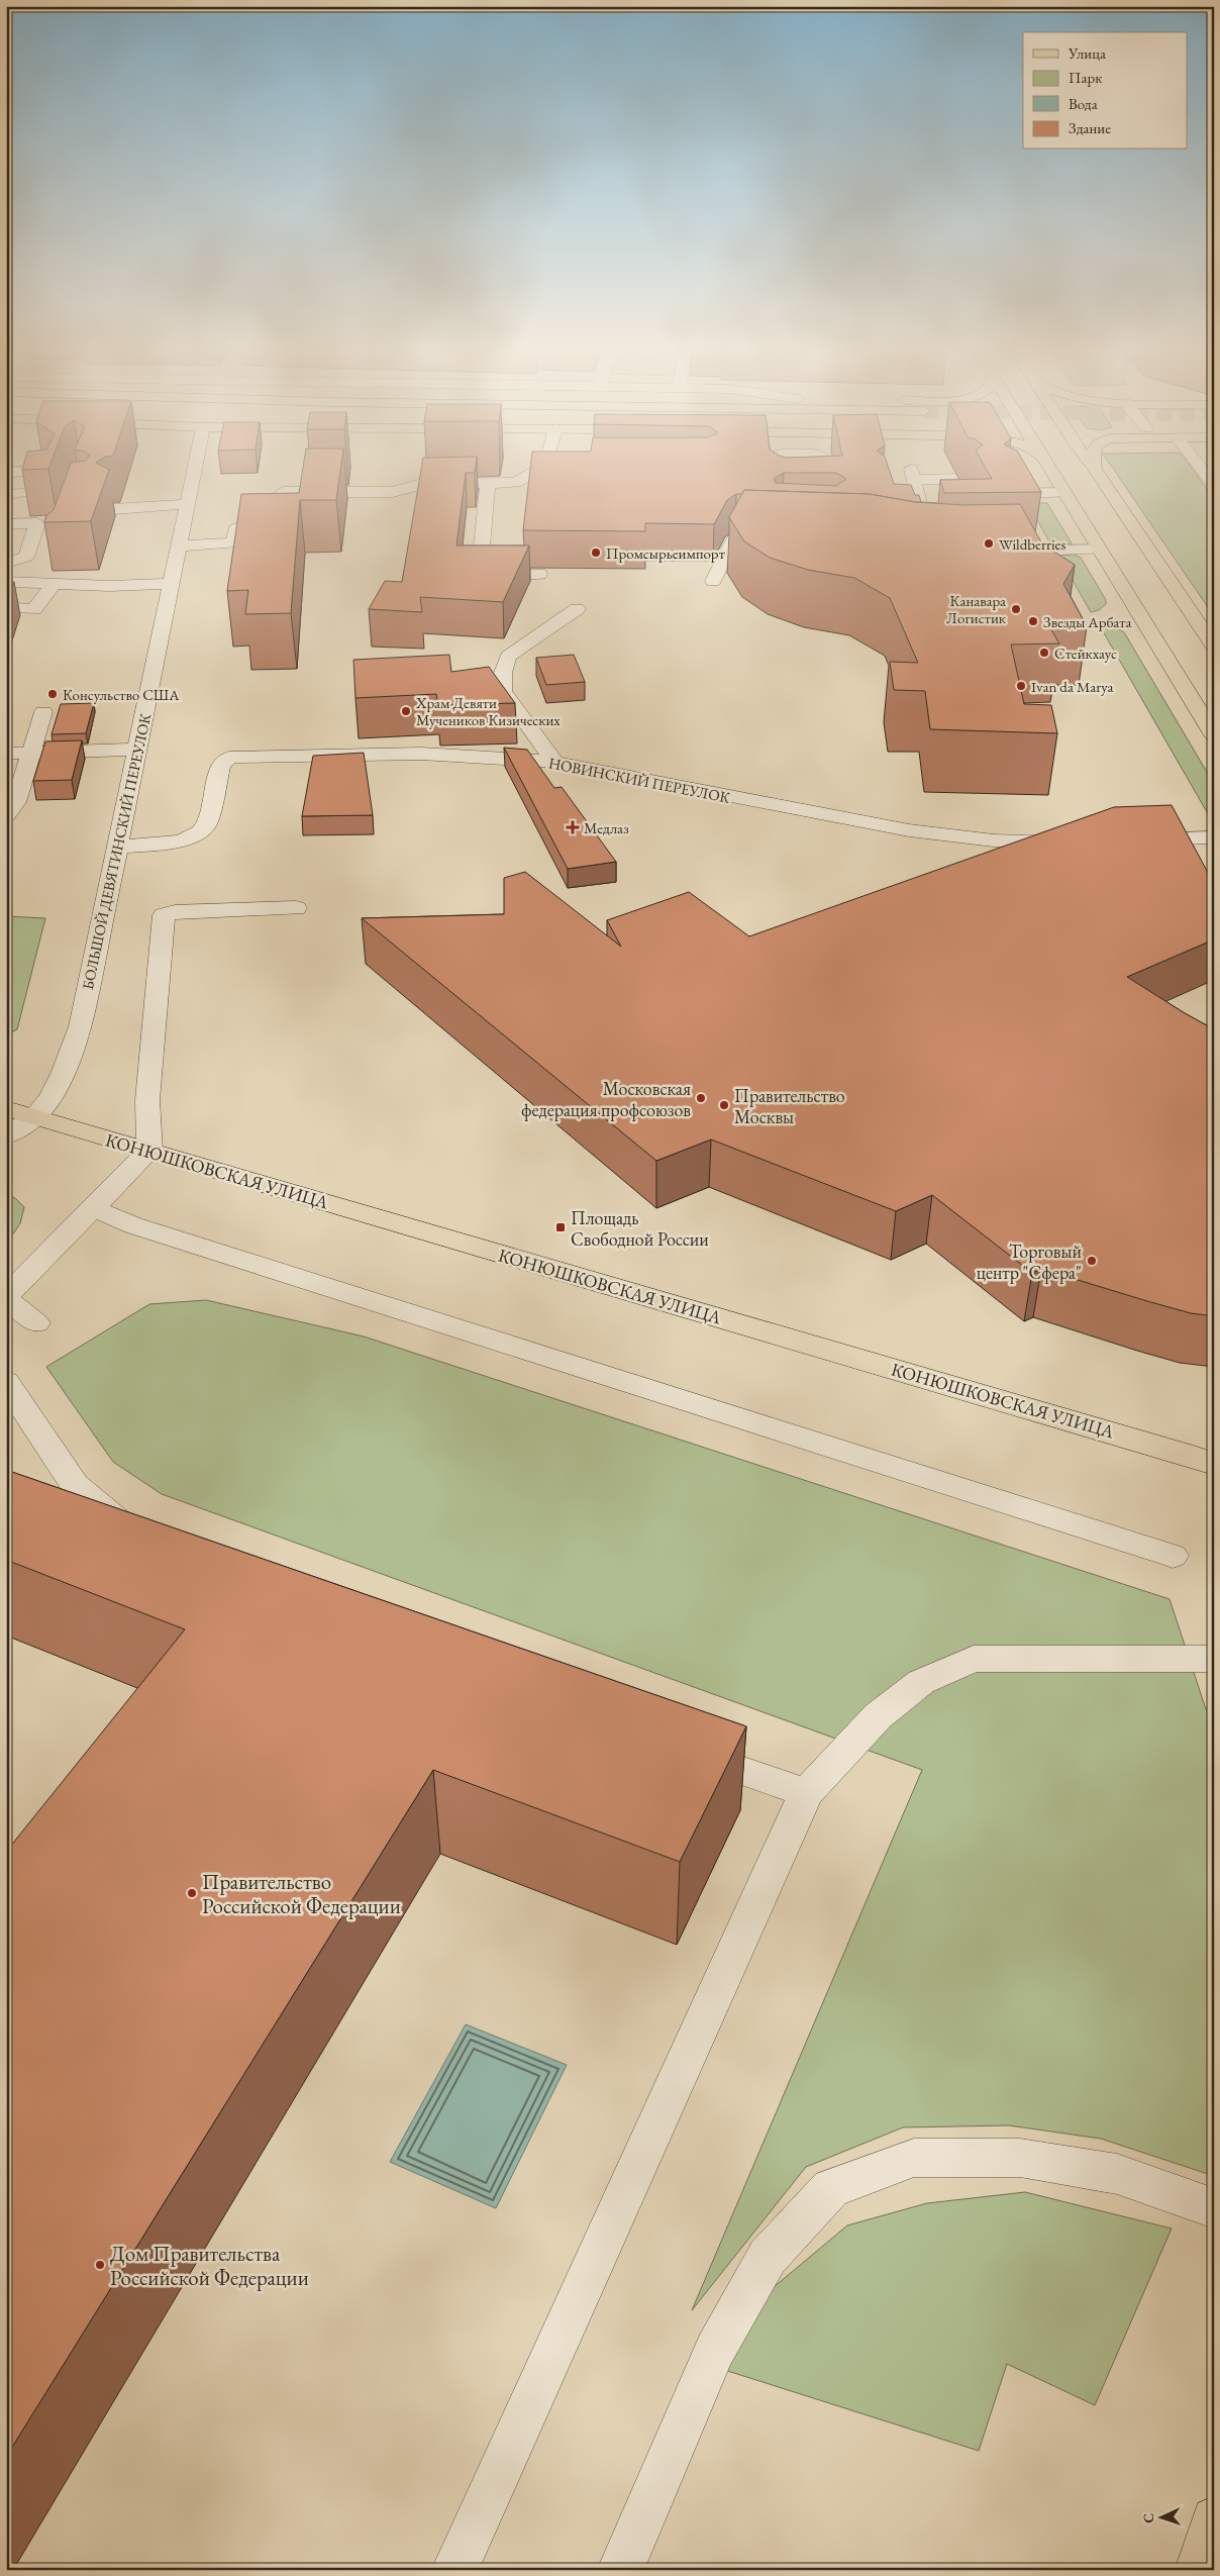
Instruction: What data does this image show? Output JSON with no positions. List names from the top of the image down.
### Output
{
  "streets": {
    "main road": ["КОНЮШКОВСКАЯ УЛИЦА"],
    "street": ["НОВИНСКИЙ ПЕРЕУЛОК", "БОЛЬШОЙ ДЕВЯТИНСКИЙ ПЕРЕУЛОК"]
  },
  "crossings": [
    ["НОВИНСКИЙ ПЕРЕУЛОК", "БОЛЬШОЙ ДЕВЯТИНСКИЙ ПЕРЕУЛОК"],
    ["БОЛЬШОЙ ДЕВЯТИНСКИЙ ПЕРЕУЛОК", "КОНЮШКОВСКАЯ УЛИЦА"]
  ],
  "places": {
    "other": [
      "Wildberries",
      "Промсырьеимпорт",
      "Канавара Логистик",
      "Звезды Арбата",
      "Стейкхаус",
      "Ivan da Marya",
      "Консульство США",
      "Храм Девяти Мучеников Кизических",
      "Московская федерация профсоюзов",
      "Правительство Москвы",
      "Торговый центр \"Сфера\"",
      "Правительство Российской Федерации",
      "Дом Правительства Российской Федерации"
    ],
    "health": ["Медлаз"],
    "transit": ["Площадь Свободной России"]
  },
  "legend": [
    "Улица",
    "Парк",
    "Вода",
    "Здание"
  ],
  "north": "left"
}
